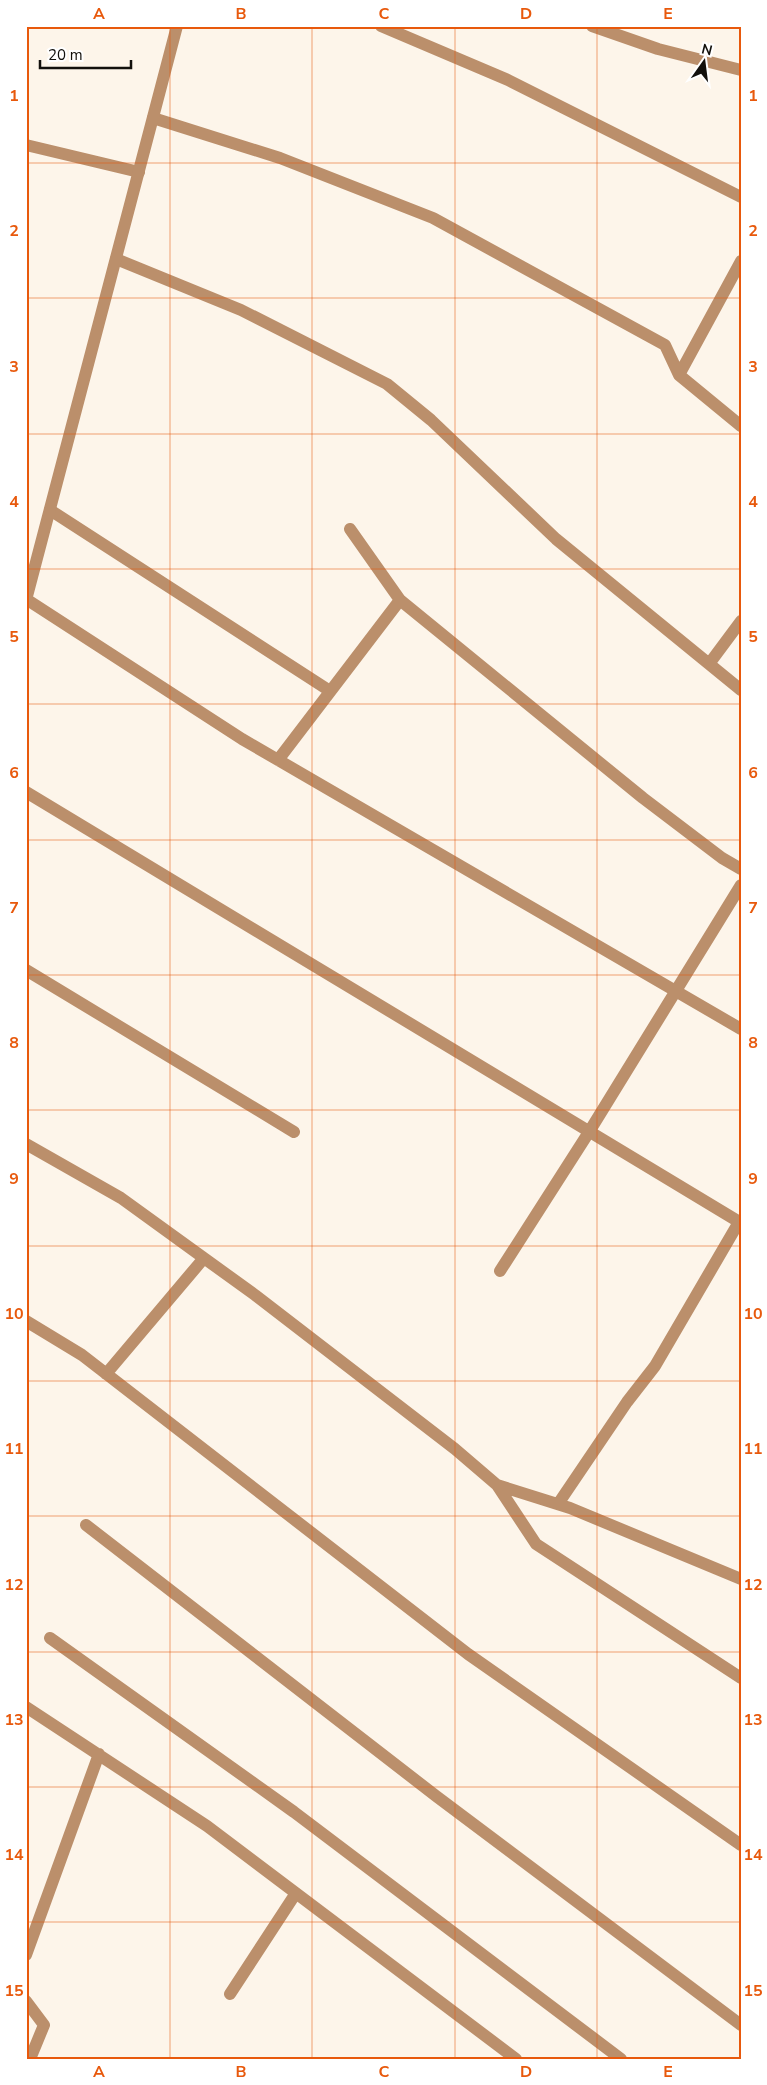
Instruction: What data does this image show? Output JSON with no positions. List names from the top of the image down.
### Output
{
  "scale_bar": "20 m",
  "north": "top",
  "grid": {
    "columns": [
      "A",
      "B",
      "C",
      "D",
      "E"
    ],
    "rows": [
      "1",
      "2",
      "3",
      "4",
      "5",
      "6",
      "7",
      "8",
      "9",
      "10",
      "11",
      "12",
      "13",
      "14",
      "15"
    ]
  }
}
